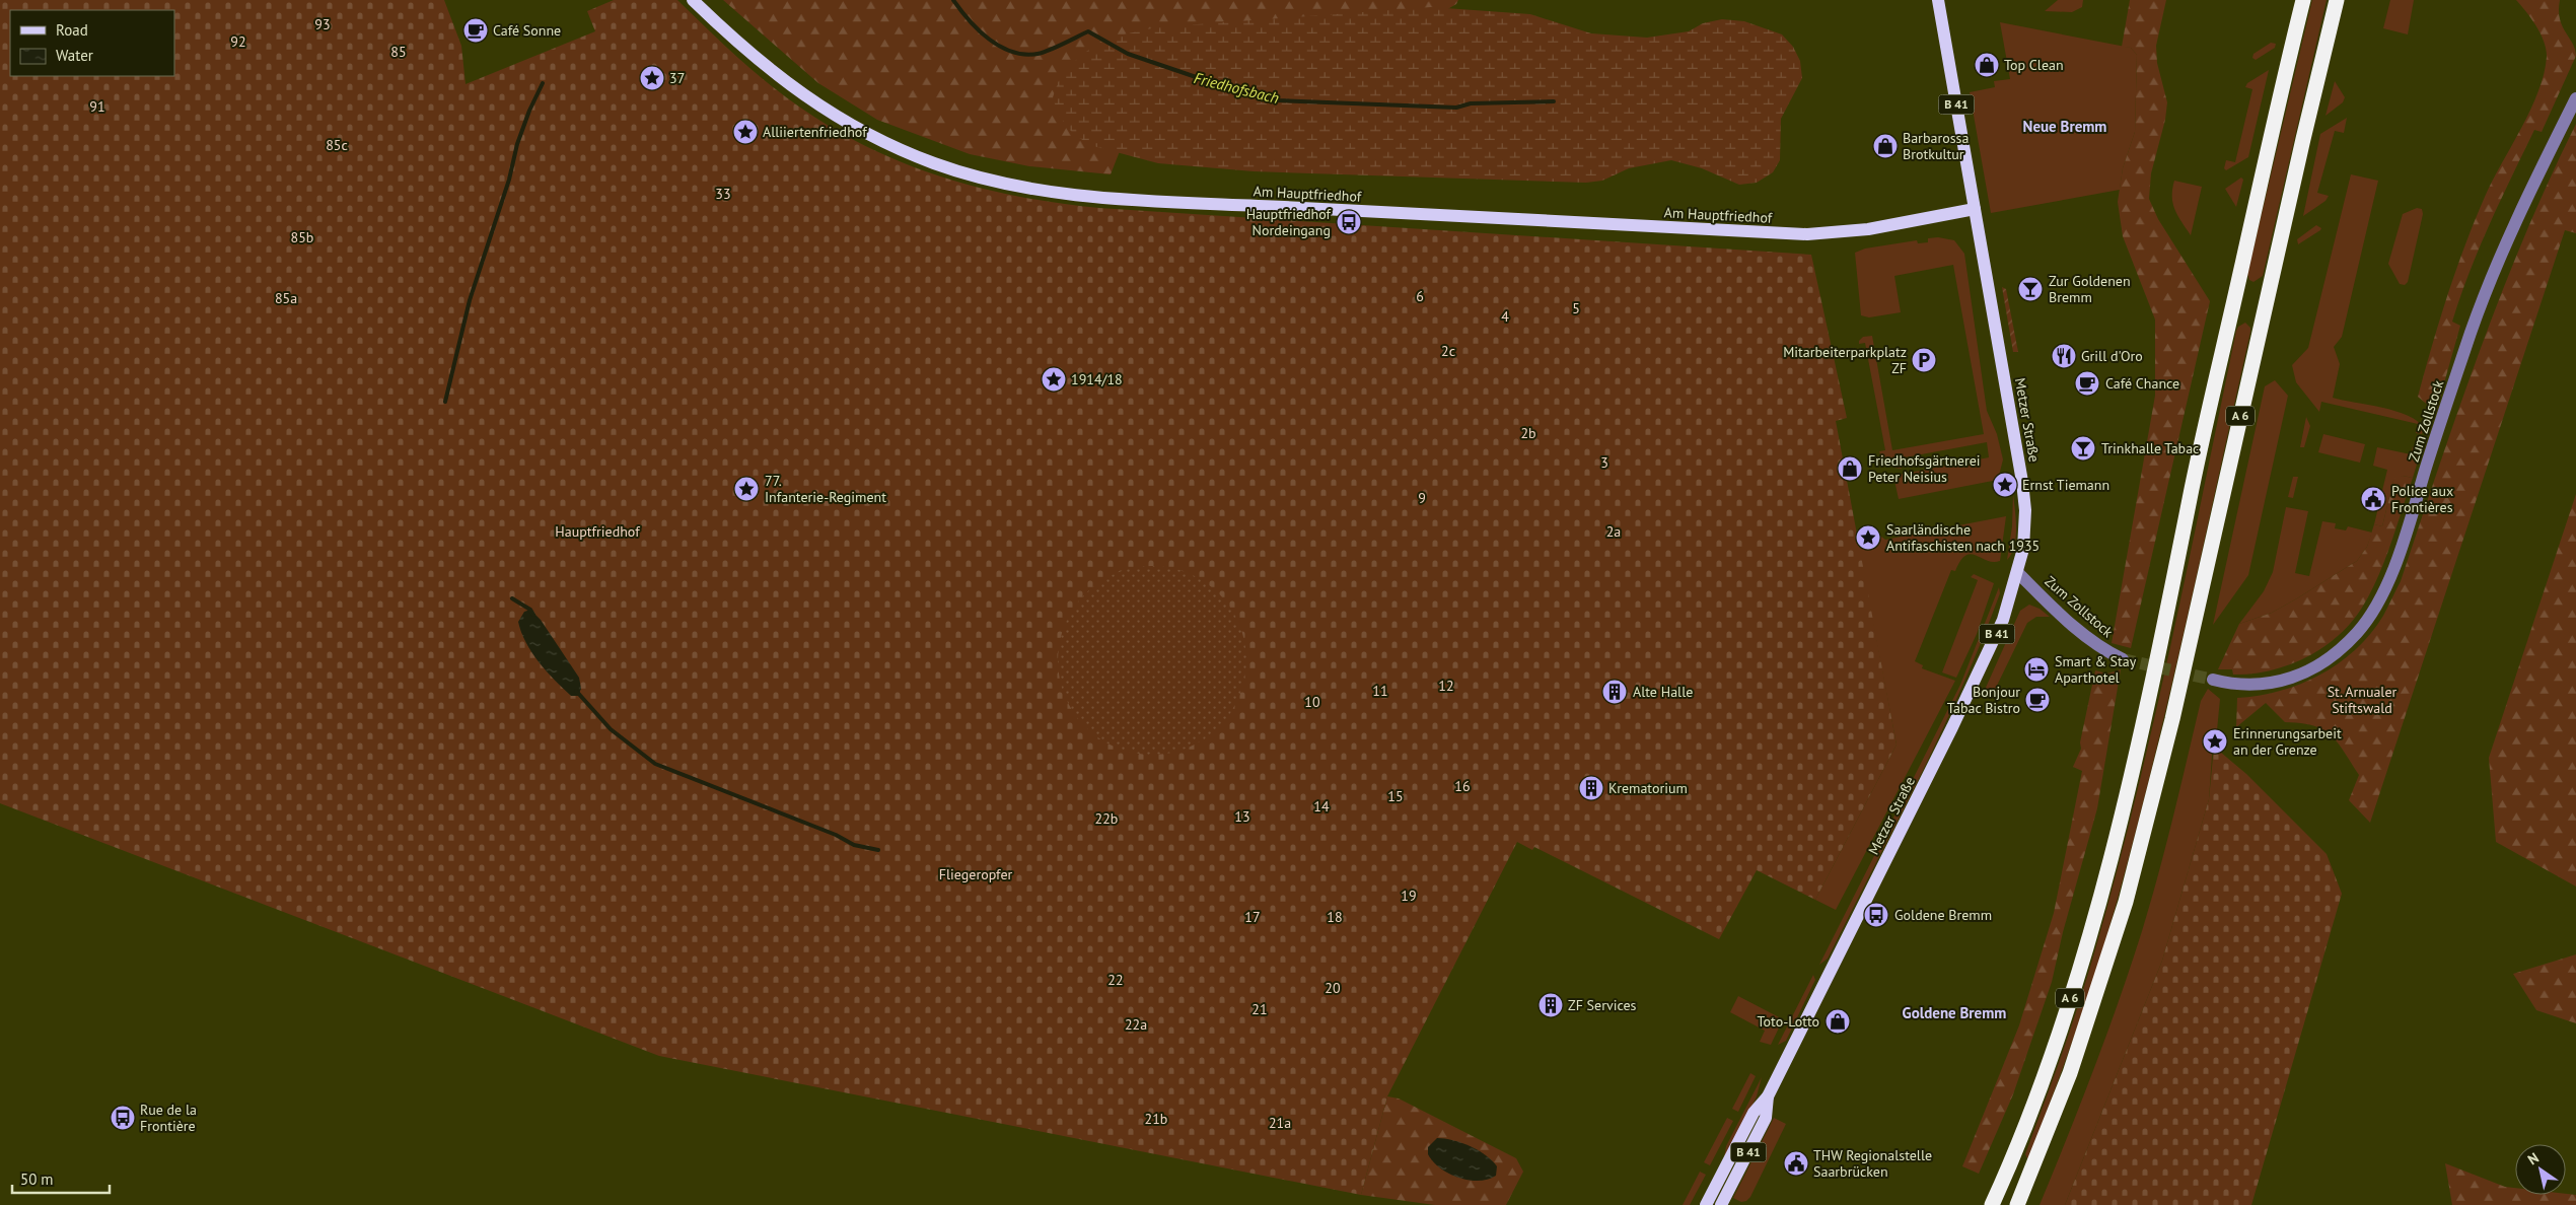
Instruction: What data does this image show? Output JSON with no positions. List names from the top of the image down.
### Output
{
  "streets": {
    "highway": ["A 6"],
    "main road": ["B 41", "Am Hauptfriedhof", "Metzer Straße"],
    "street": ["Zum Zollstock"]
  },
  "crossings": [
    ["Am Hauptfriedhof", "Metzer Straße"],
    ["Metzer Straße", "Zum Zollstock"]
  ],
  "districts": ["Neue Bremm", "Goldene Bremm"],
  "water": ["Friedhofsbach"],
  "parks": [
    "93",
    "92",
    "85",
    "91",
    "85c",
    "33",
    "85b",
    "6",
    "85a",
    "5",
    "4",
    "2c",
    "2b",
    "3",
    "9",
    "Hauptfriedhof",
    "2a",
    "12",
    "11",
    "St. Arnualer Stiftswald",
    "10",
    "16",
    "15",
    "14",
    "13",
    "22b",
    "Fliegeropfer",
    "19",
    "17",
    "18",
    "22",
    "20",
    "21",
    "22a",
    "21b",
    "21a"
  ],
  "places": {
    "cafe": ["Café Sonne", "Café Chance", "Bonjour Tabac Bistro"],
    "shop": [
      "Top Clean",
      "Barbarossa Brotkultur",
      "Friedhofsgärtnerei Peter Neisius",
      "Toto-Lotto"
    ],
    "place": [
      "37",
      "Alliiertenfriedhof",
      "1914/18",
      "Ernst Tiemann",
      "77. Infanterie-Regiment",
      "Saarländische Antifaschisten nach 1935",
      "Erinnerungsarbeit an der Grenze"
    ],
    "bus stop": ["Hauptfriedhof Nordeingang", "Goldene Bremm", "Rue de la Frontière"],
    "bar": ["Zur Goldenen Bremm", "Trinkhalle Tabac"],
    "restaurant": ["Grill d'Oro"],
    "parking": ["Mitarbeiterparkplatz ZF"],
    "public building": ["Police aux Frontières", "THW Regionalstelle Saarbrücken"],
    "hotel": ["Smart & Stay Aparthotel"],
    "building": ["Alte Halle", "Krematorium", "ZF Services"]
  },
  "legend": ["Road", "Water"],
  "scale_bar": "50 m",
  "north": "top left"
}
